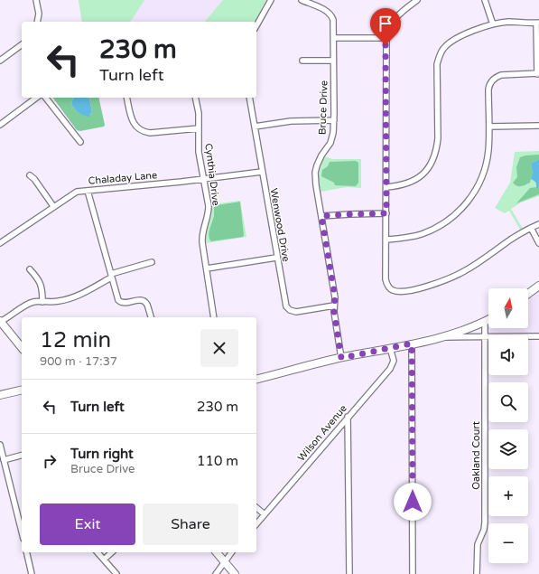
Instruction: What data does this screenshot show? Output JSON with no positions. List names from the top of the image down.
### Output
{
  "streets": {
    "street": [
      "Bruce Drive",
      "Cynthia Drive",
      "Chaladay Lane",
      "Wenwood Drive",
      "Wilson Avenue",
      "Oakland Court"
    ]
  },
  "crossings": [
    ["Bruce Drive", "Wenwood Drive"],
    ["Cynthia Drive", "Chaladay Lane"],
    ["Chaladay Lane", "Wenwood Drive"]
  ],
  "north": "top",
  "page": {
    "turn": ["230 m", "Turn left"],
    "map_buttons": ["+", "−"],
    "heading": ["12 min", "900 m · 17:37"],
    "list": [
      {
        "name": "Turn left",
        "value": "230 m"
      },
      {
        "name": "Turn right",
        "note": "Bruce Drive",
        "value": "110 m"
      }
    ],
    "buttons": ["Exit", "Share"]
  }
}
